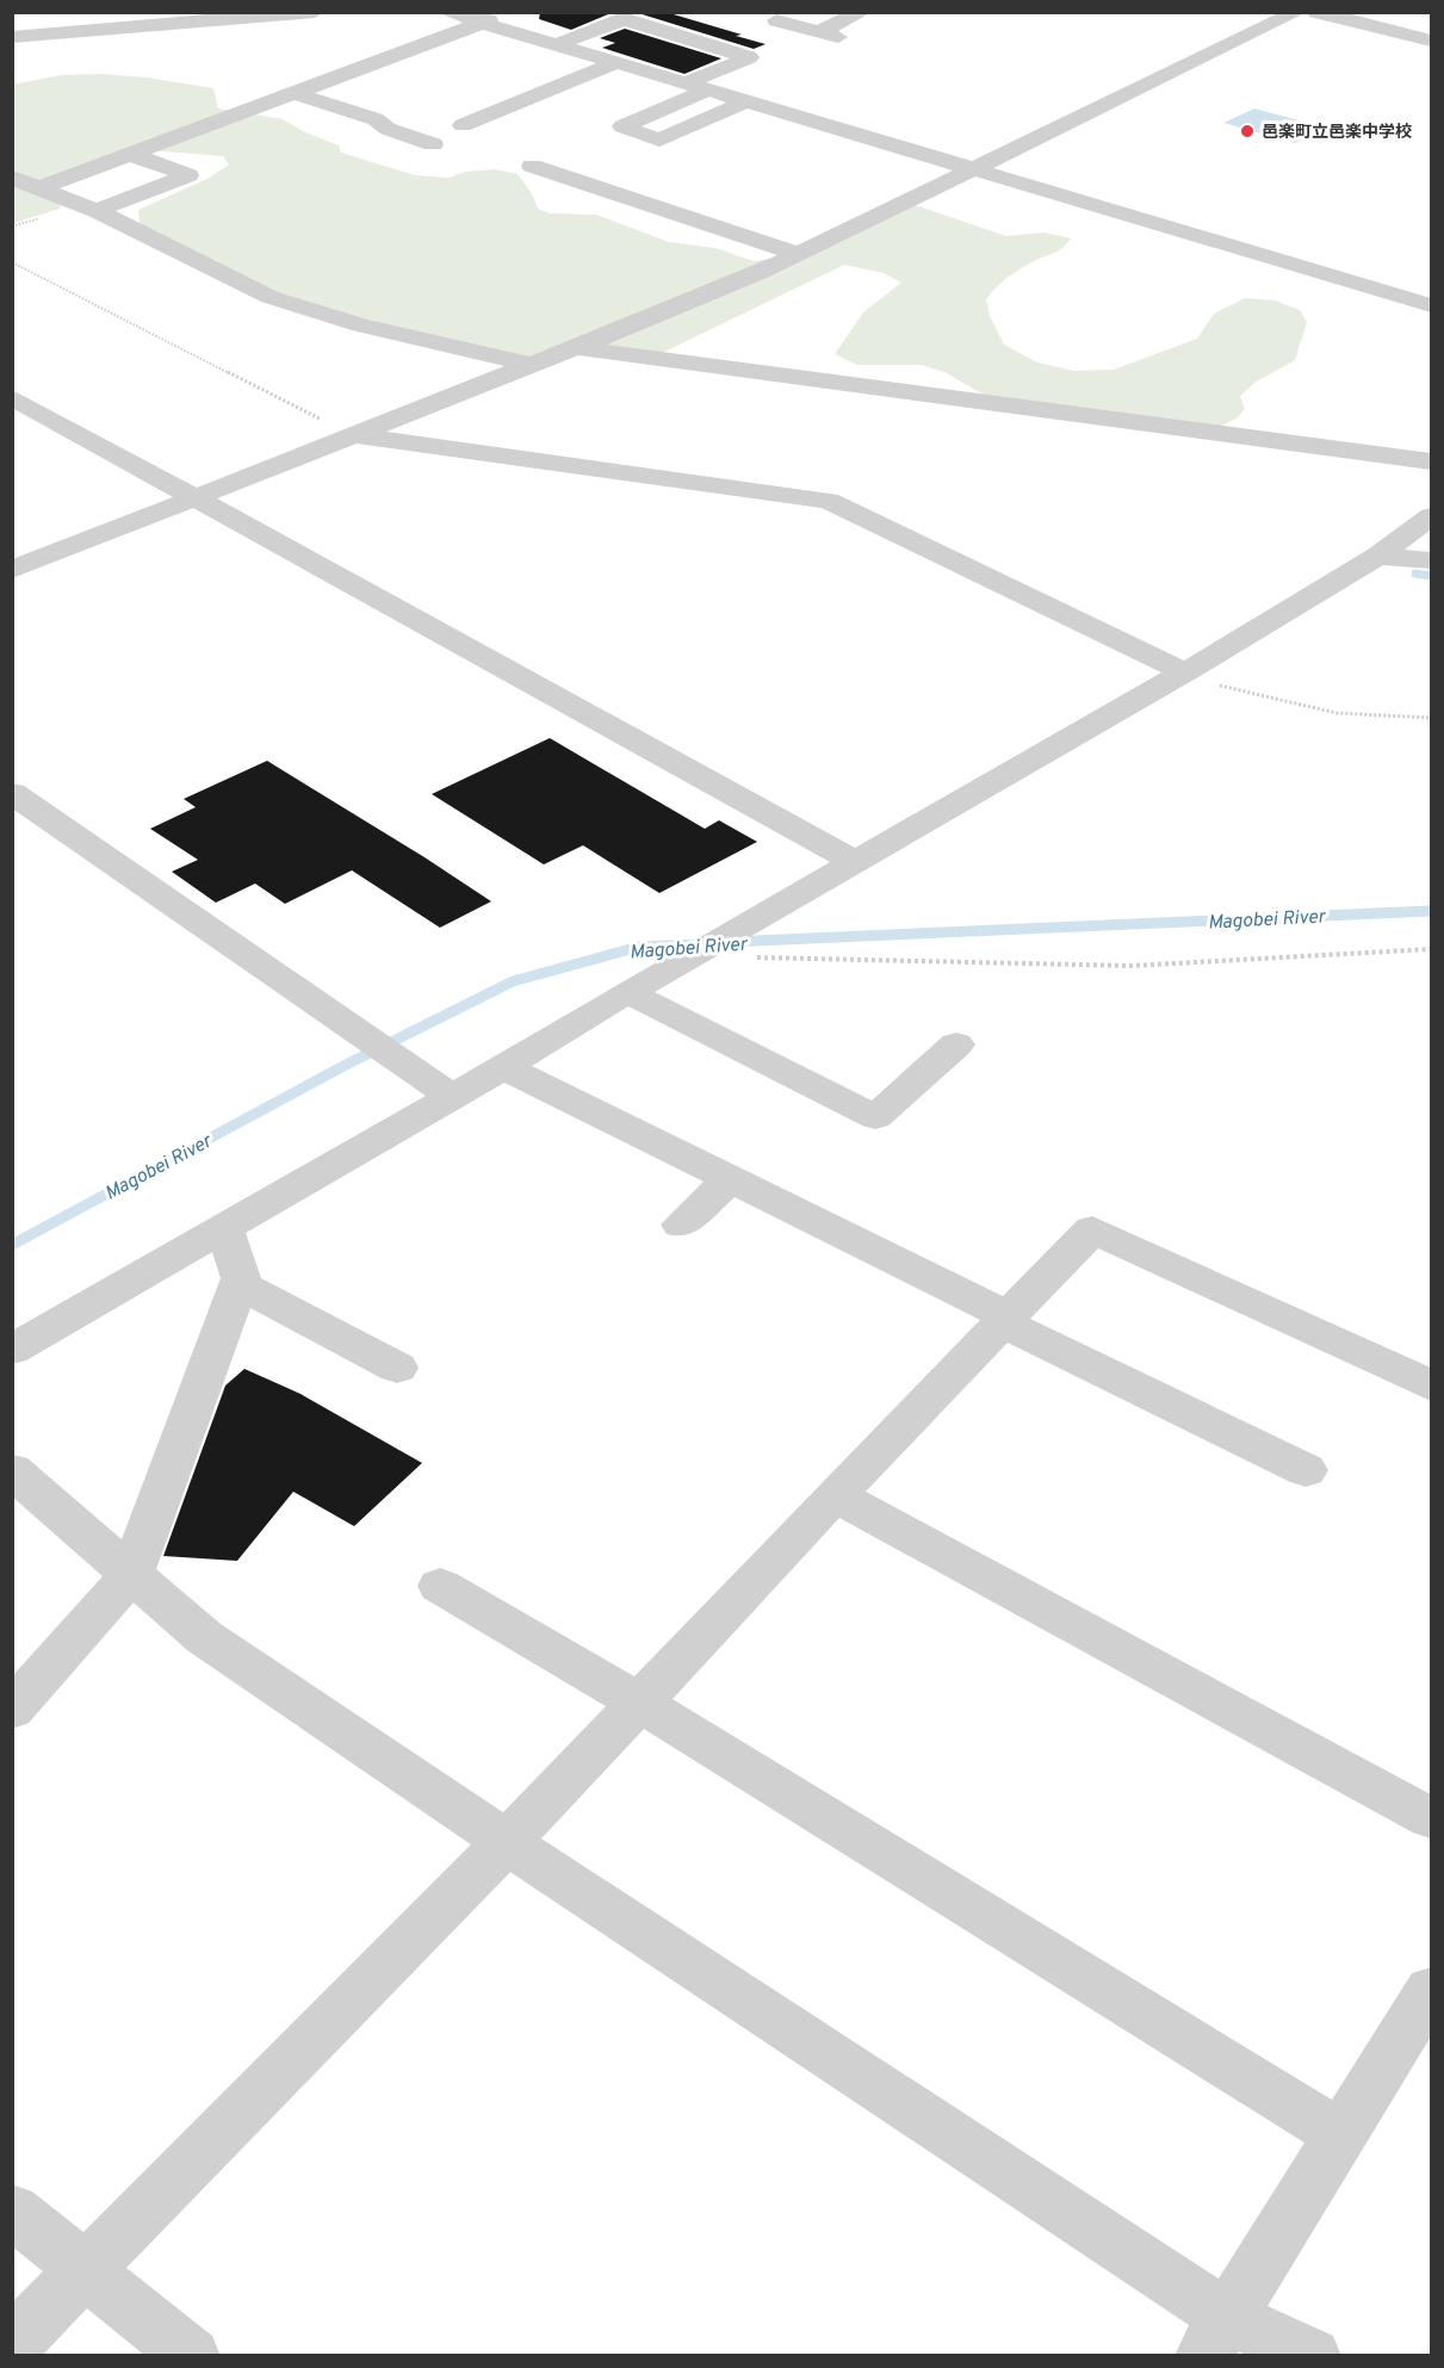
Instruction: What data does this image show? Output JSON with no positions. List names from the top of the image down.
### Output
{
  "water": ["Magobei River"],
  "places": ["邑楽町立邑楽中学校"]
}
